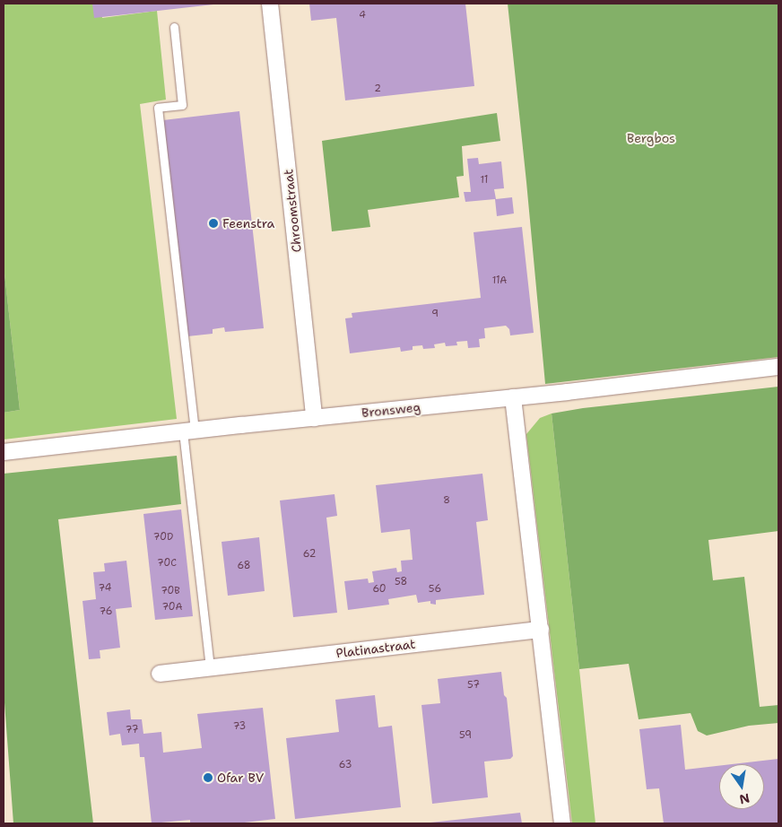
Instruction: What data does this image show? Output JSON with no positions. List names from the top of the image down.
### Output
{
  "streets": {
    "street": ["Chroomstraat", "Bronsweg", "Platinastraat"]
  },
  "crossings": [
    ["Chroomstraat", "Bronsweg"]
  ],
  "parks": ["Bergbos"],
  "places": ["Feenstra", "Ofar BV"],
  "house_numbers": [
    "4",
    "2",
    "11",
    "11A",
    "9",
    "8",
    "70D",
    "62",
    "70C",
    "68",
    "58",
    "74",
    "60",
    "56",
    "70B",
    "70A",
    "76",
    "57",
    "73",
    "77",
    "59",
    "63"
  ],
  "north": "bottom"
}
